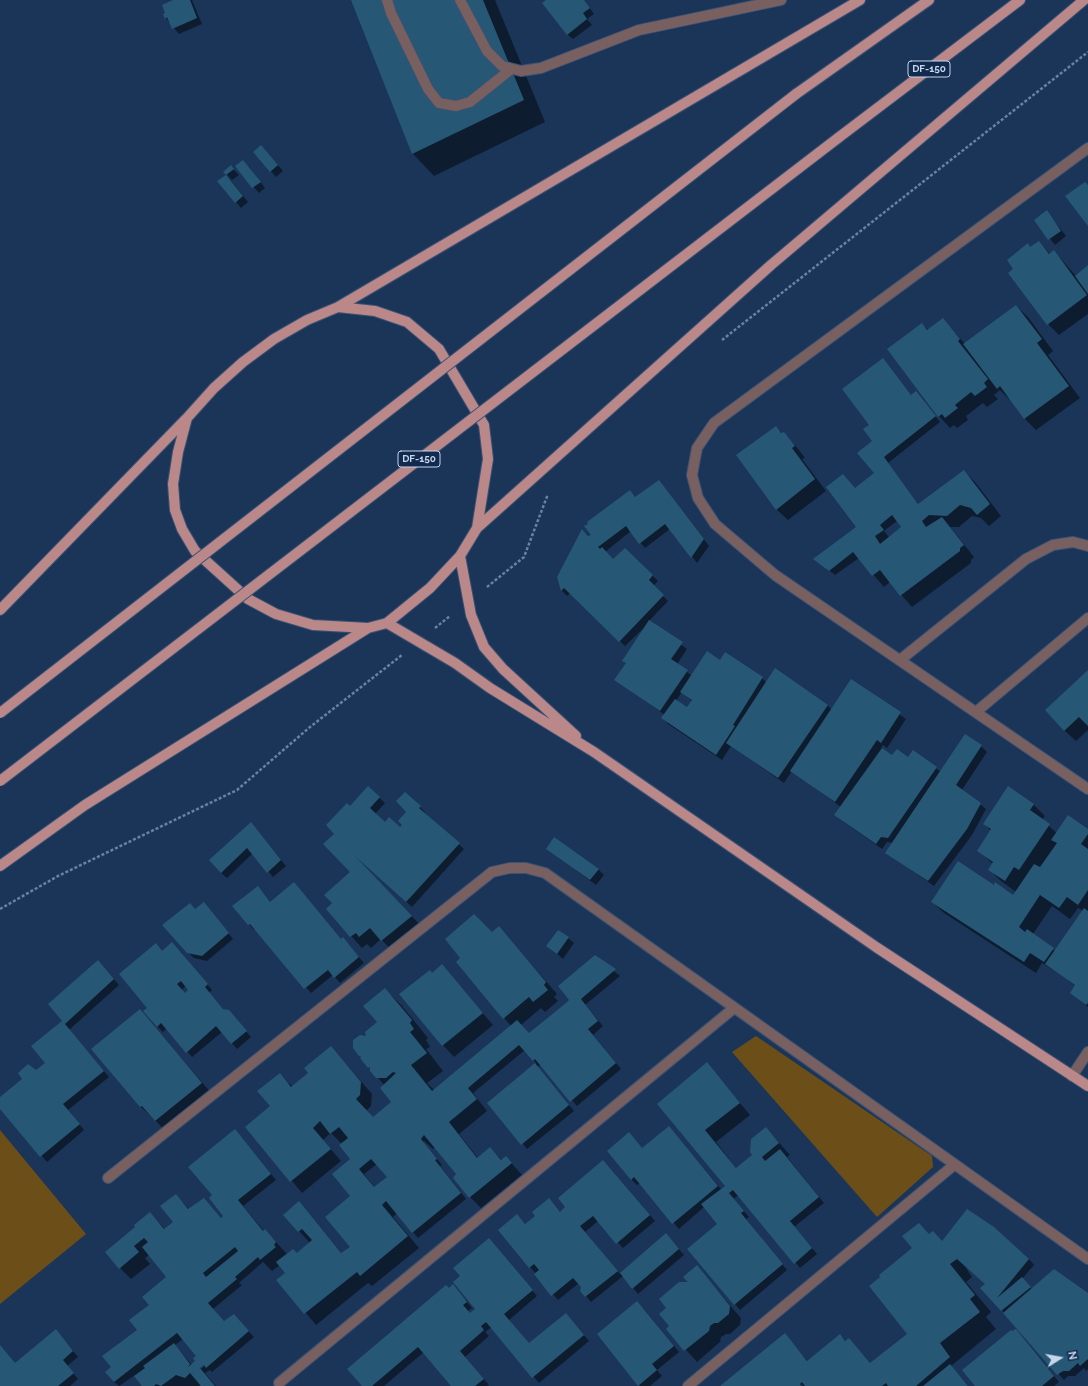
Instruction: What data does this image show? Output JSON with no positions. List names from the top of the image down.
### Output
{
  "streets": {
    "main road": ["DF-150"]
  },
  "north": "right"
}
